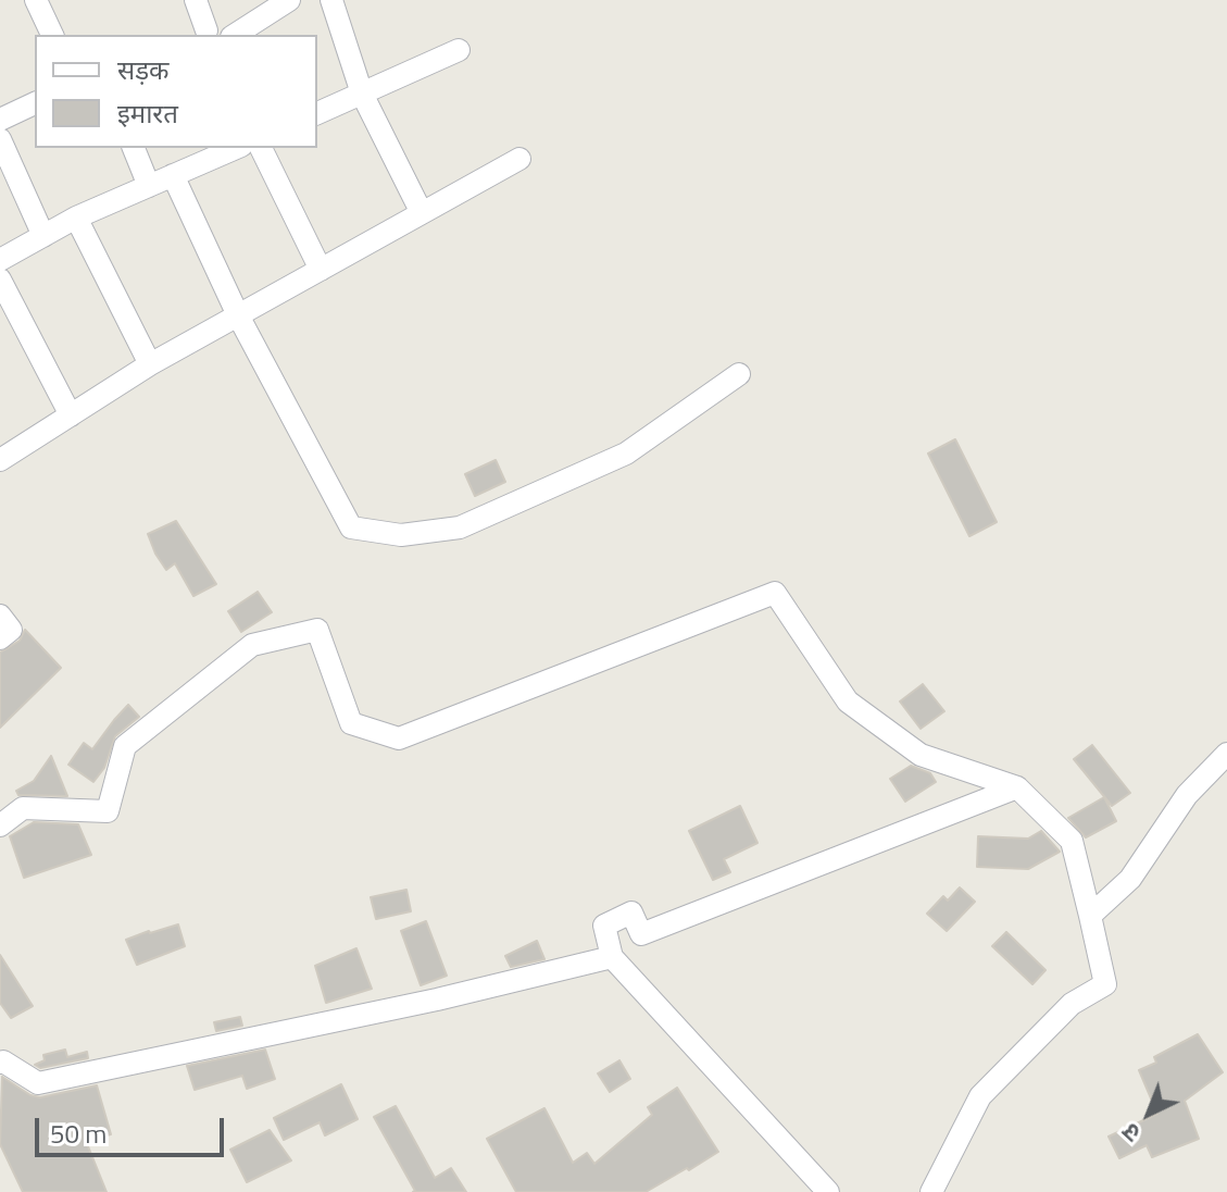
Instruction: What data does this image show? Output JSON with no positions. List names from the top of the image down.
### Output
{
  "legend": ["सड़क", "इमारत"],
  "scale_bar": "50 m",
  "north": "bottom left"
}
